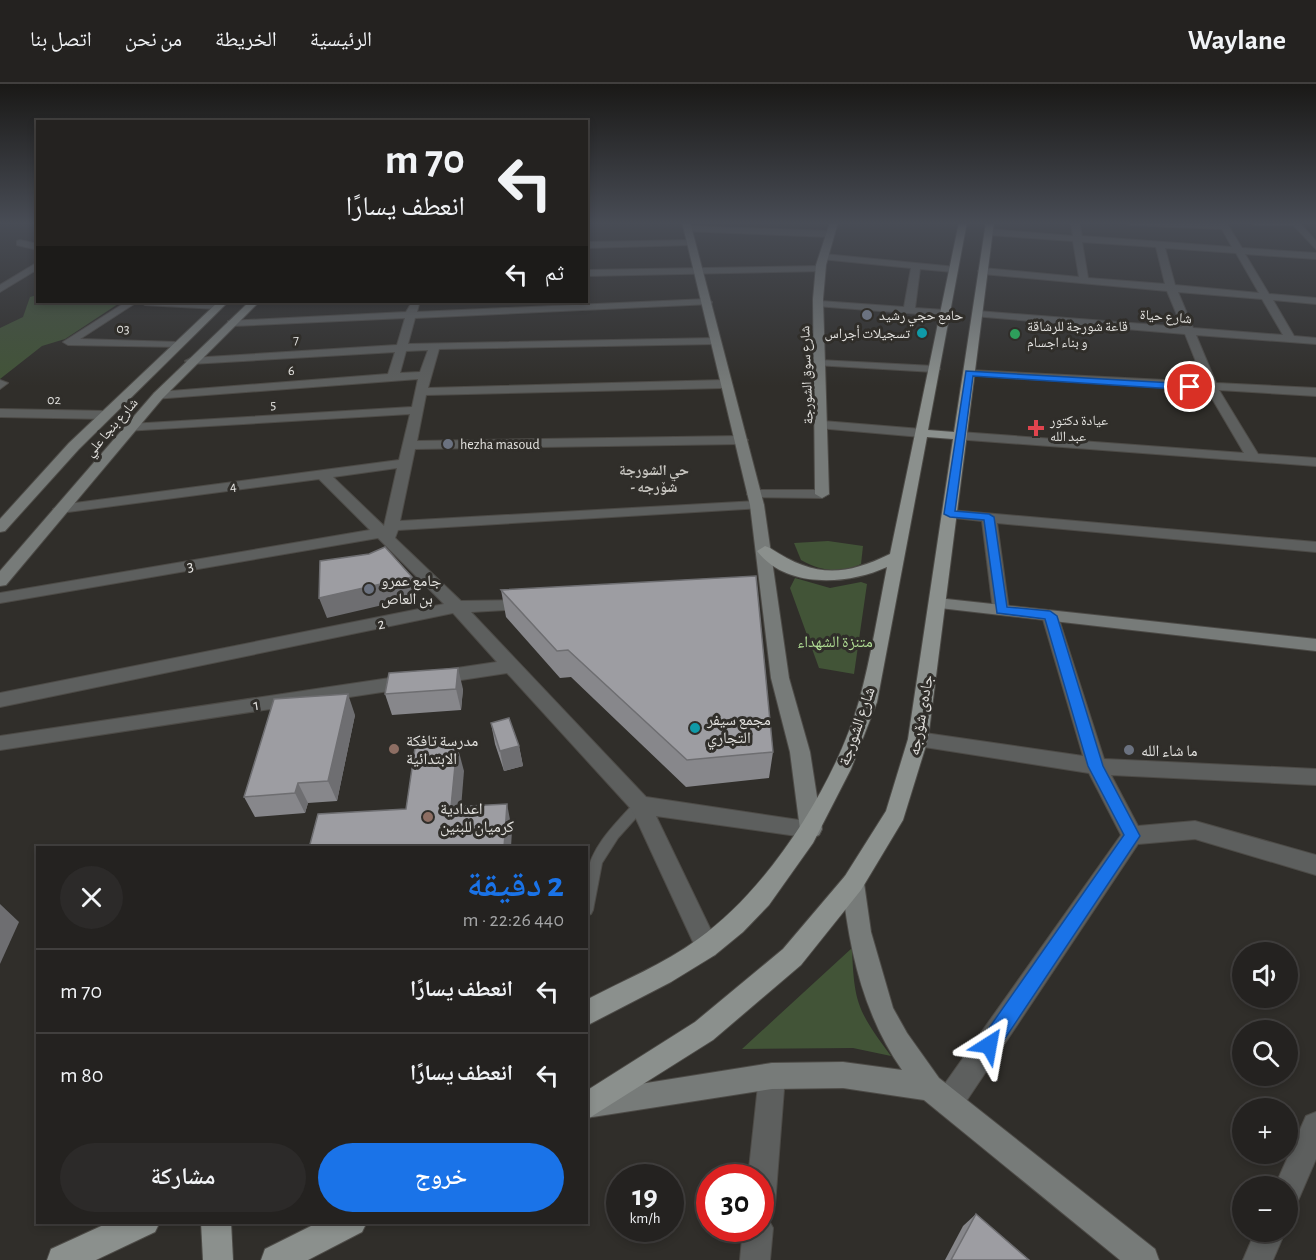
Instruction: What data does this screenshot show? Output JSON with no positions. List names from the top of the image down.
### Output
{
  "streets": {
    "main road": ["جادەی شۆرجە", "شارع الشورجة"],
    "street": [
      "شارع حياة",
      "03",
      "7",
      "6",
      "شارع سوق الشورجة",
      "02",
      "5",
      "شارع بنجا علي",
      "4",
      "3",
      "2",
      "1"
    ]
  },
  "crossings": [
    ["شارع حياة", "جادەی شۆرجە"],
    ["03", "شارع بنجا علي"],
    ["7", "شارع بنجا علي"],
    ["6", "شارع بنجا علي"],
    ["شارع سوق الشورجة", "3"],
    ["02", "شارع بنجا علي"],
    ["5", "شارع بنجا علي"],
    ["شارع بنجا علي", "4"]
  ],
  "districts": ["حي الشورجة - شۆرجە"],
  "parks": ["متنزة الشهداء"],
  "places": {
    "other": [
      "حامع حجي رشيد",
      "تسجيلات أجراس",
      "قاعة شورجة للرشاقة و بناء اجسام",
      "hezha masoud",
      "جامع عمرو بن العاص",
      "مجمع سيفر التجاري",
      "مدرسة تافكة الابتدائية",
      "ما شاء الله",
      "اعدادية كرميان للبنين"
    ],
    "health": ["عيادة دكتور عبد الله"]
  },
  "page": {
    "header": "Waylane",
    "nav": [
      "الرئيسية",
      "الخريطة",
      "من نحن",
      "اتصل بنا"
    ],
    "turn": ["70 m", "انعطف يسارًا"],
    "then": "ثم",
    "heading": ["2 دقيقة", "440 m · 22:26"],
    "map_buttons": ["+", "−"],
    "list": [
      {
        "name": "انعطف يسارًا",
        "value": "70 m"
      },
      {
        "name": "انعطف يسارًا",
        "value": "80 m"
      }
    ],
    "buttons": ["خروج", "مشاركة"],
    "speed": "19 km/h",
    "limit": "30"
  }
}
